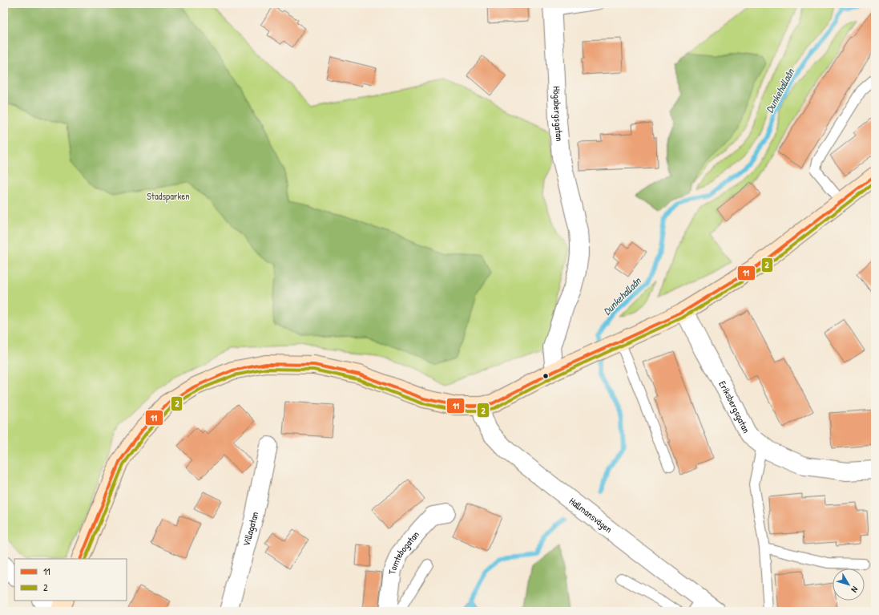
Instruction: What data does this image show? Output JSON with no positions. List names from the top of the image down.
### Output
{
  "streets": {
    "street": [
      "Högabergsgatan",
      "Eriksbergsgatan",
      "Hallmansvägen",
      "Villagatan",
      "Tomtebogatan"
    ]
  },
  "water": ["Dunkehallaån"],
  "parks": ["Stadsparken"],
  "lines": ["transit line 11", "transit line 2"],
  "legend": ["11", "2"],
  "north": "bottom right"
}
